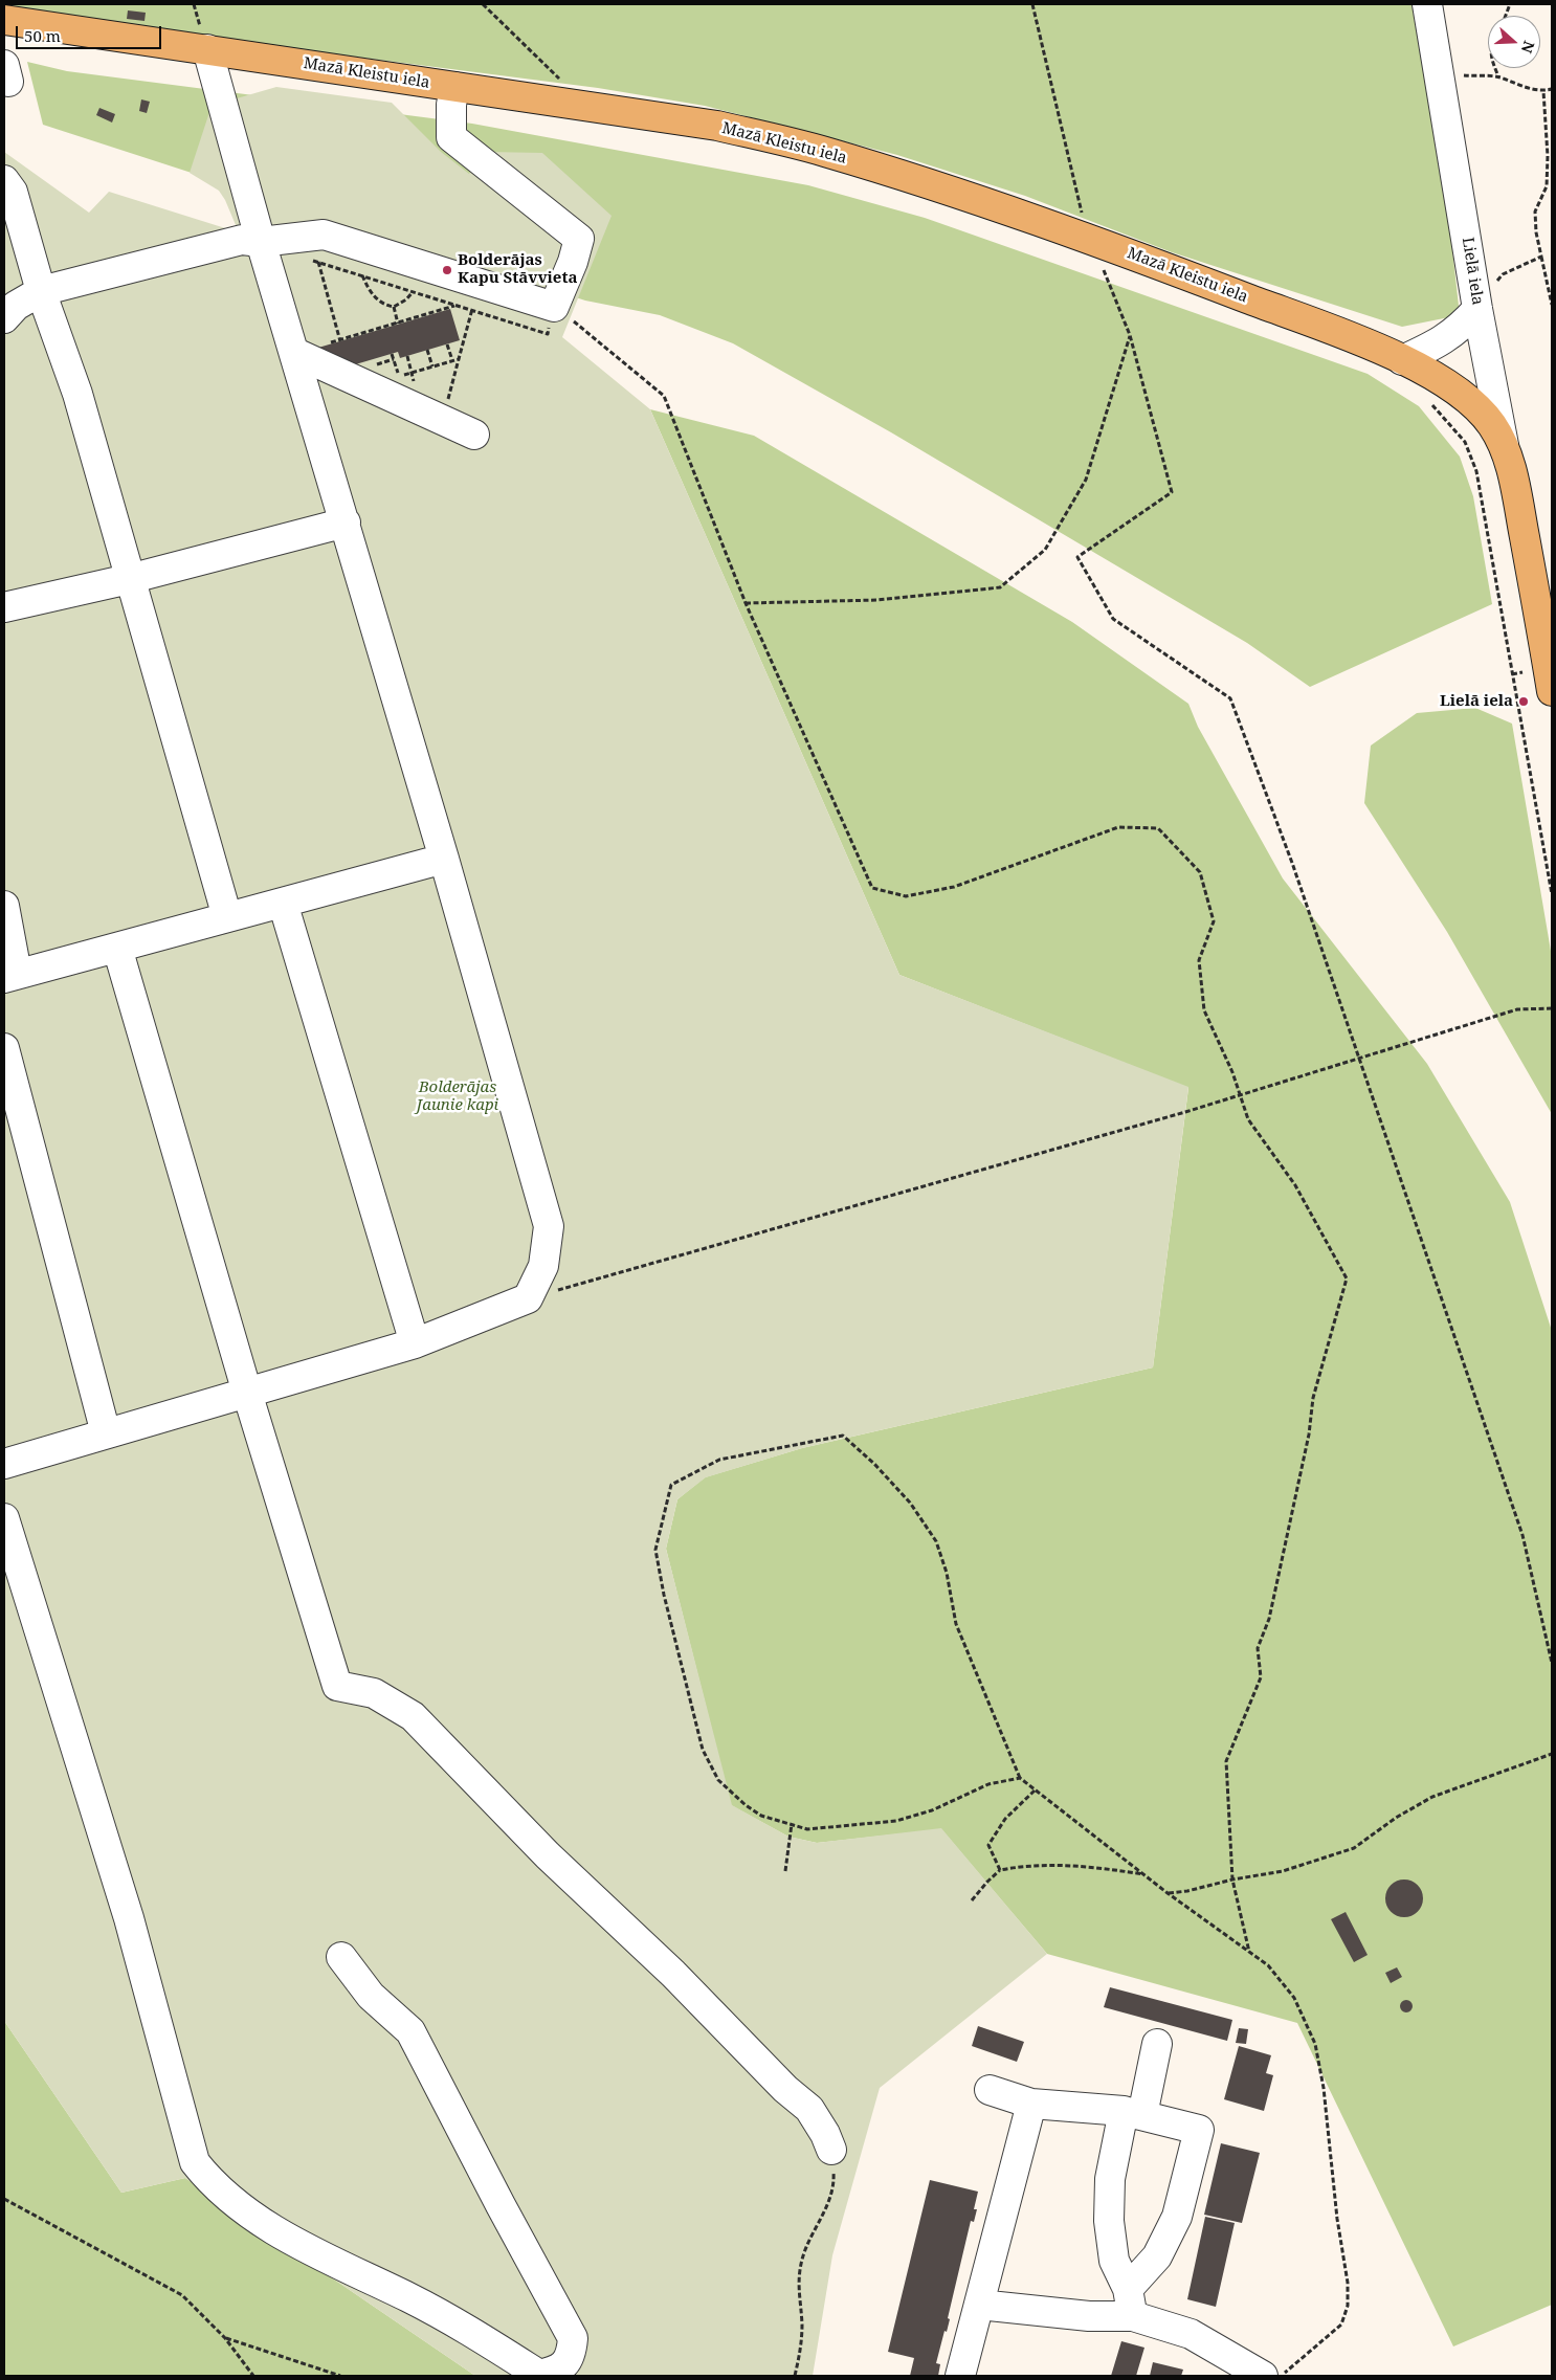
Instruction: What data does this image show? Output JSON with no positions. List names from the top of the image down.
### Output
{
  "streets": {
    "main road": ["Mazā Kleistu iela", "Lielā iela"]
  },
  "crossings": [
    ["Mazā Kleistu iela", "Lielā iela"]
  ],
  "parks": ["Bolderājas Jaunie kapi"],
  "places": ["Bolderājas Kapu Stāvvieta", "Lielā iela"],
  "scale_bar": "50 m",
  "north": "right"
}
